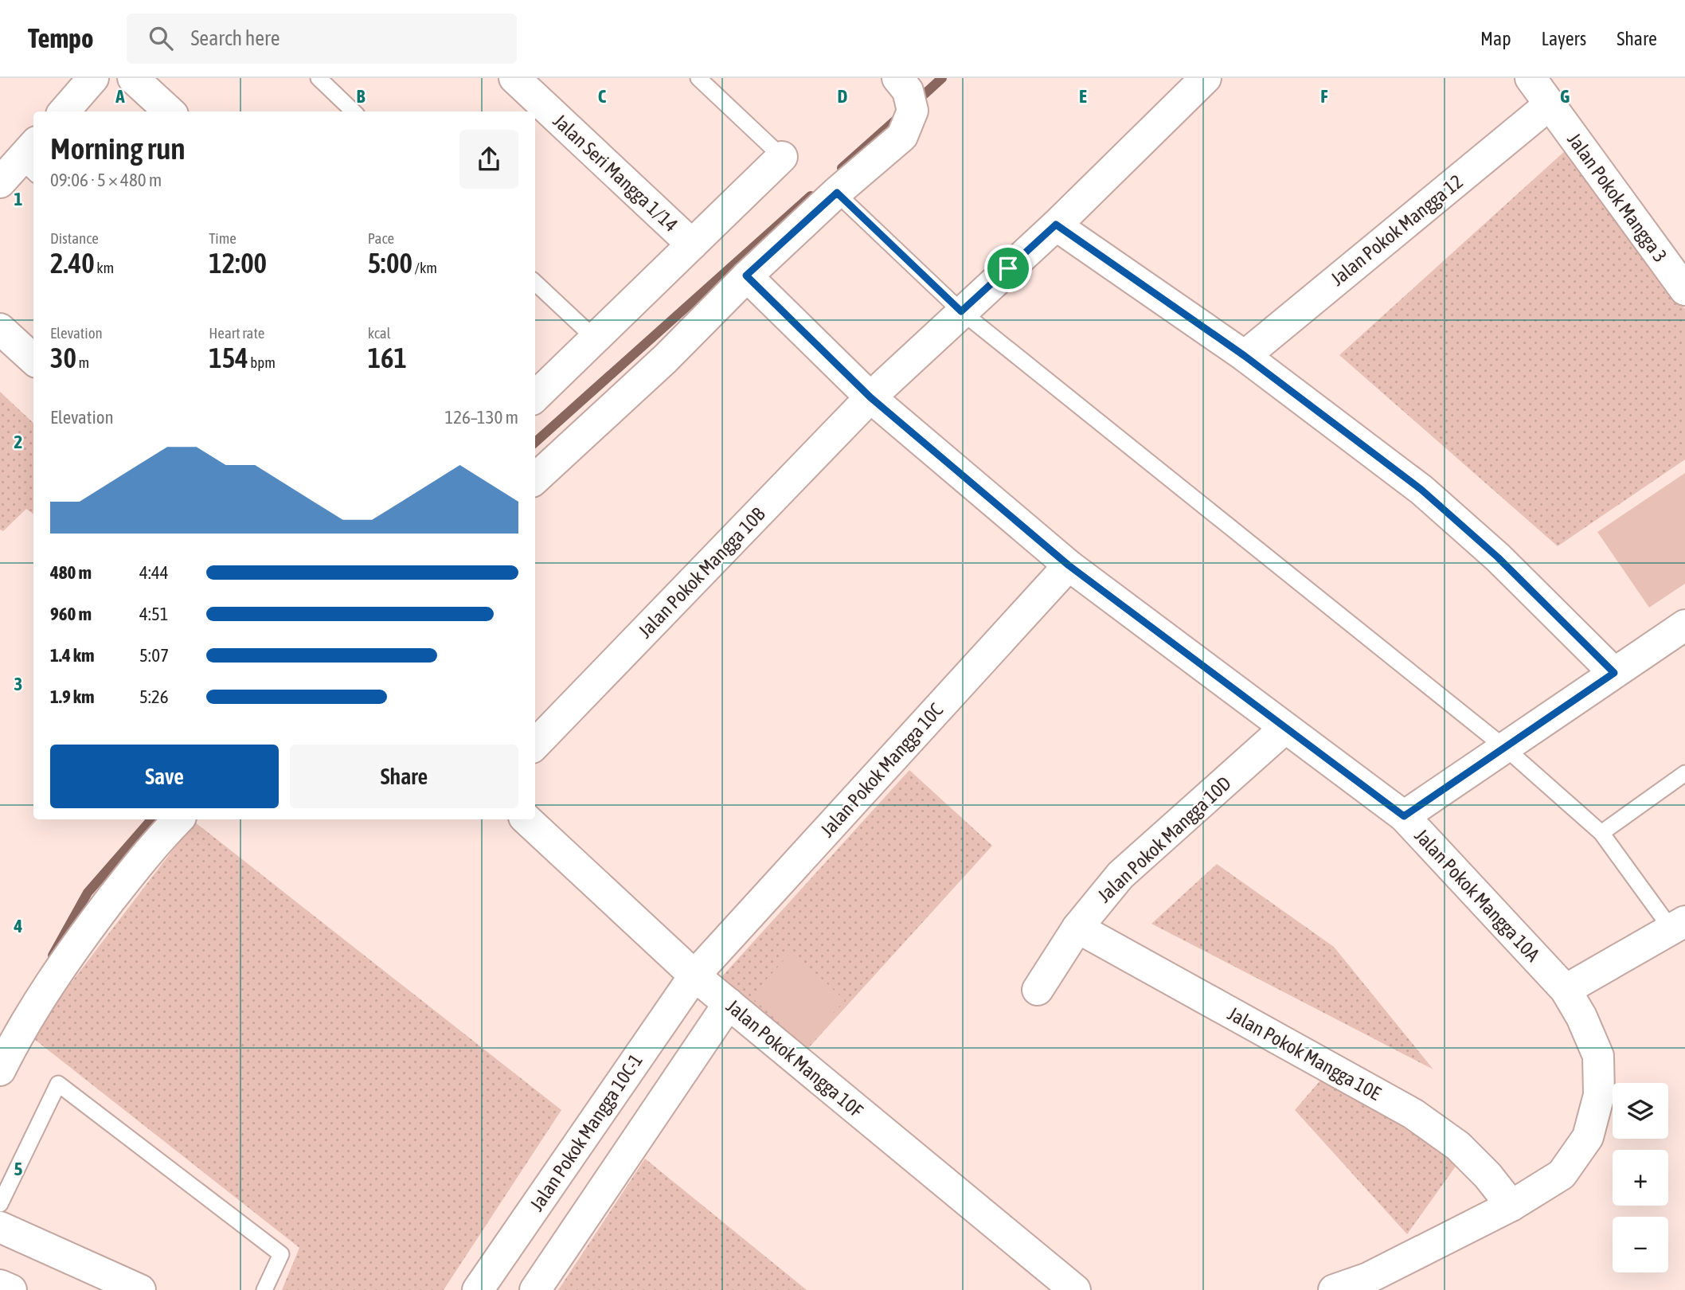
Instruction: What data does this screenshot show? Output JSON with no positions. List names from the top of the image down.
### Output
{
  "streets": {
    "street": [
      "Jalan Seri Mangga 1/14",
      "Jalan Pokok Mangga 3",
      "Jalan Pokok Mangga 12",
      "Jalan Pokok Mangga 10B",
      "Jalan Pokok Mangga 10C",
      "Jalan Pokok Mangga 10D",
      "Jalan Pokok Mangga 10A",
      "Jalan Pokok Mangga 10E",
      "Jalan Pokok Mangga 10F",
      "Jalan Pokok Mangga 10C-1"
    ]
  },
  "crossings": [
    ["Jalan Pokok Mangga 3", "Jalan Pokok Mangga 12"],
    ["Jalan Pokok Mangga 10B", "Jalan Pokok Mangga 10A"],
    ["Jalan Pokok Mangga 10C", "Jalan Pokok Mangga 10A"],
    ["Jalan Pokok Mangga 10C", "Jalan Pokok Mangga 10F"],
    ["Jalan Pokok Mangga 10C", "Jalan Pokok Mangga 10C-1"],
    ["Jalan Pokok Mangga 10D", "Jalan Pokok Mangga 10A"],
    ["Jalan Pokok Mangga 10D", "Jalan Pokok Mangga 10E"],
    ["Jalan Pokok Mangga 10A", "Jalan Pokok Mangga 10E"],
    ["Jalan Pokok Mangga 10F", "Jalan Pokok Mangga 10C-1"]
  ],
  "page": {
    "header": "Tempo",
    "search": "Search here",
    "nav": ["Map", "Layers", "Share"],
    "heading": ["Morning run", "09:06 · 5 × 480 m"],
    "stats": [
      ["Distance", "2.40 km"],
      ["Time", "12:00"],
      ["Pace", "5:00 /km"],
      ["Elevation", "30 m"],
      ["Heart rate", "154 bpm"],
      ["kcal", "161"]
    ],
    "chart": ["Elevation", "126–130 m"],
    "list": [
      {
        "name": "480 m",
        "note": "4:44"
      },
      {
        "name": "960 m",
        "note": "4:51"
      },
      {
        "name": "1.4 km",
        "note": "5:07"
      },
      {
        "name": "1.9 km",
        "note": "5:26"
      }
    ],
    "buttons": ["Save", "Share"],
    "map_buttons": ["+", "−"]
  },
  "grid": {
    "columns": [
      "A",
      "B",
      "C",
      "D",
      "E",
      "F",
      "G"
    ],
    "rows": [
      "1",
      "2",
      "3",
      "4",
      "5"
    ]
  }
}
